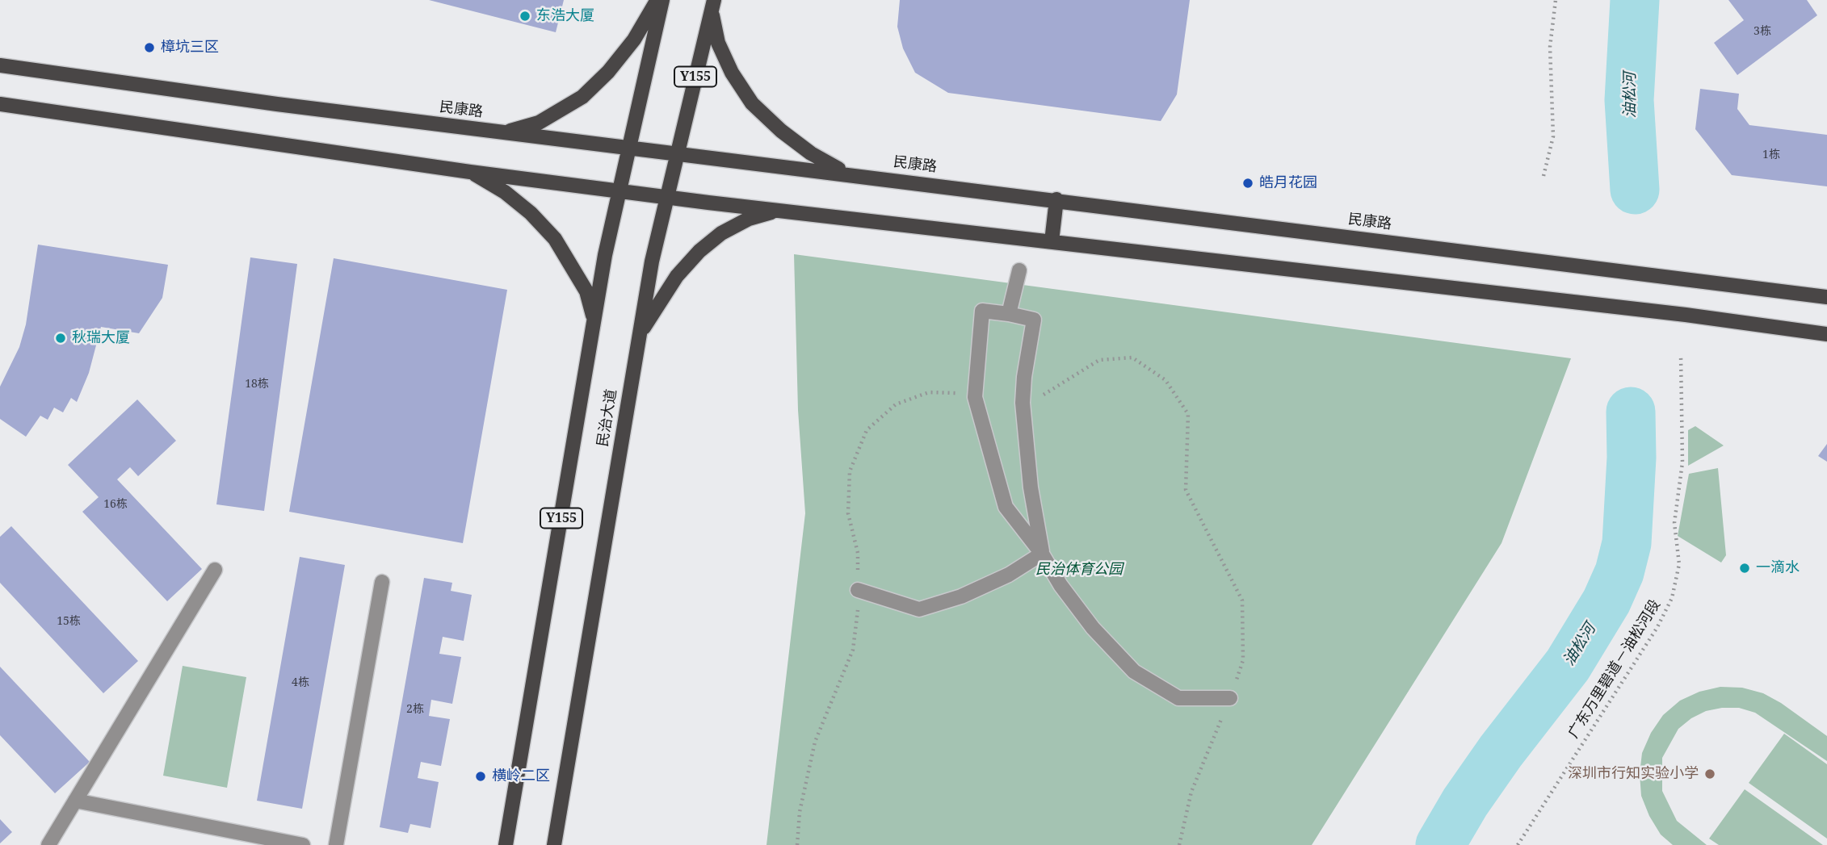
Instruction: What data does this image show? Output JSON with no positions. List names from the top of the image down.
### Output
{
  "streets": {
    "main road": ["Y155", "民康路", "民治大道"],
    "path": ["广东万里碧道－油松河段"]
  },
  "crossings": [
    ["民康路", "民治大道"]
  ],
  "water": ["油松河"],
  "parks": ["民治体育公园"],
  "places": [
    "东浩大厦",
    "樟坑三区",
    "皓月花园",
    "秋瑞大厦",
    "一滴水",
    "深圳市行知实验小学",
    "横岭二区"
  ],
  "house_numbers": [
    "3栋",
    "1栋",
    "18栋",
    "16栋",
    "15栋",
    "4栋",
    "2栋"
  ]
}
